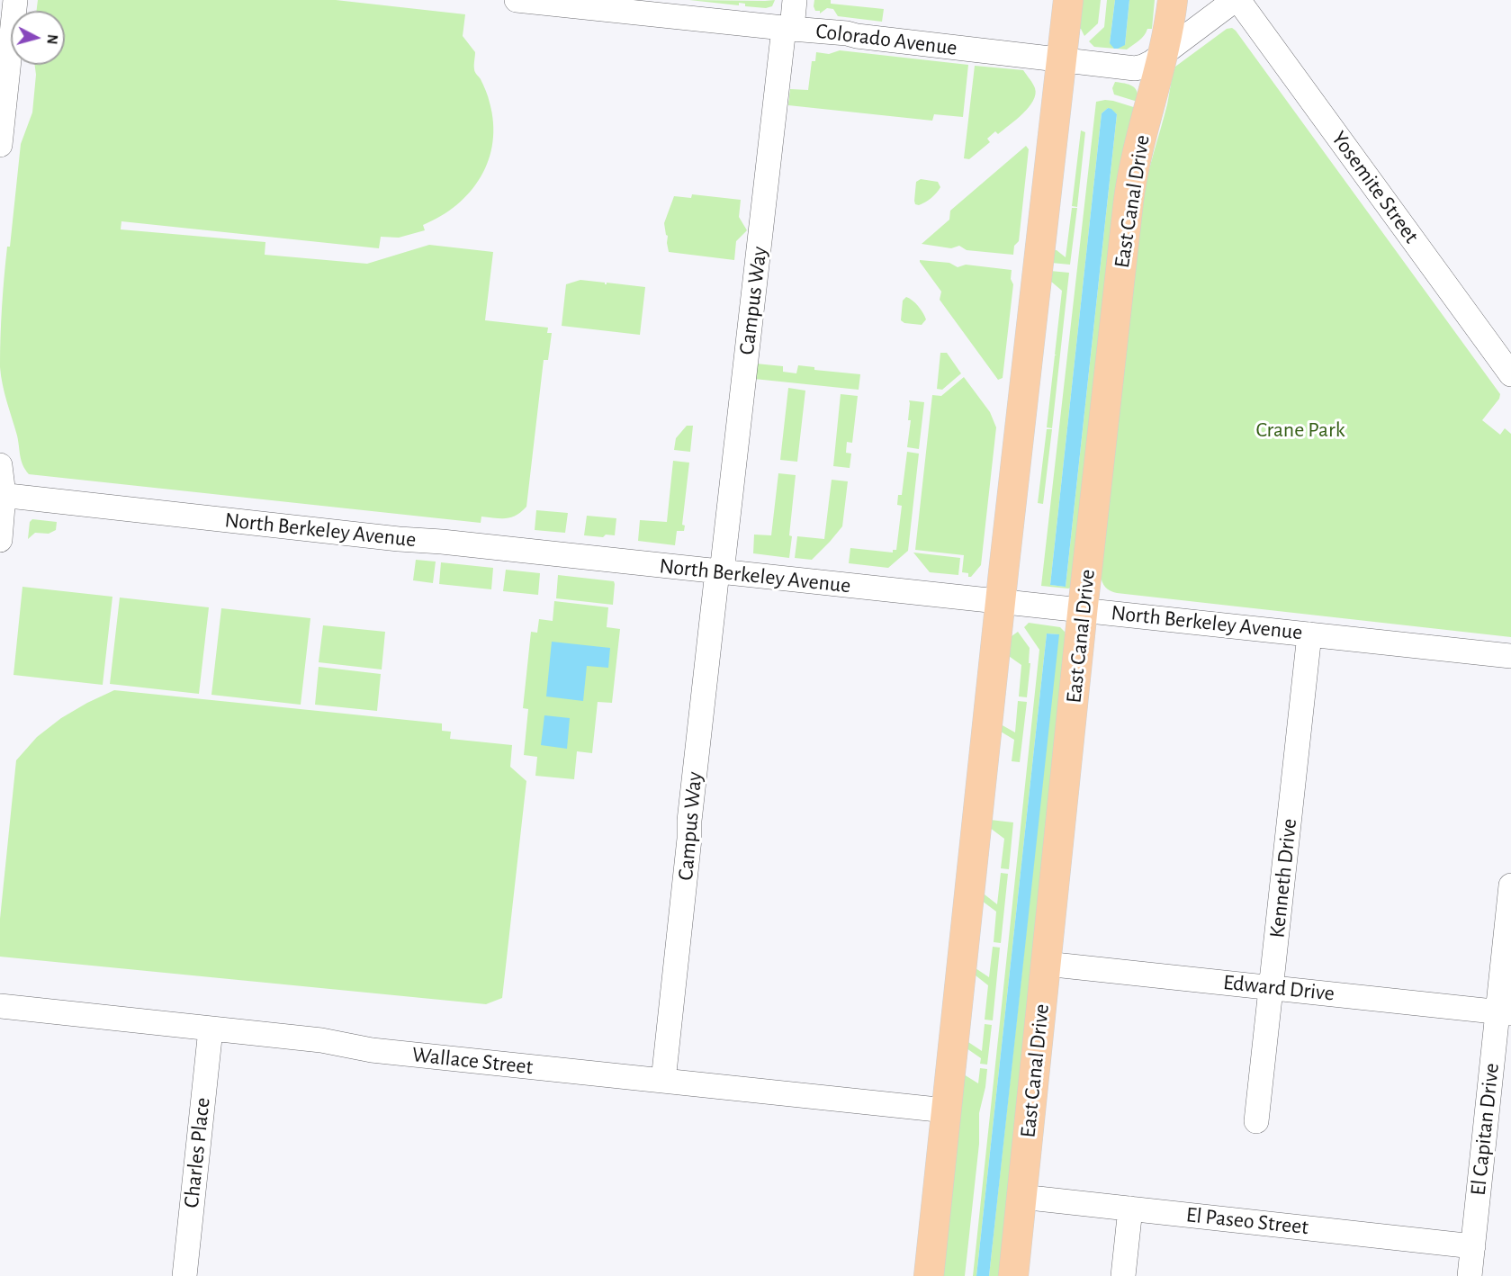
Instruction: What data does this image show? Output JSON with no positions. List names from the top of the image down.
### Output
{
  "streets": {
    "main road": ["East Canal Drive"],
    "street": [
      "Colorado Avenue",
      "Yosemite Street",
      "Campus Way",
      "North Berkeley Avenue",
      "Kenneth Drive",
      "Edward Drive",
      "Wallace Street",
      "El Capitan Drive",
      "Charles Place",
      "El Paseo Street"
    ]
  },
  "crossings": [
    ["Colorado Avenue", "Yosemite Street"],
    ["Colorado Avenue", "East Canal Drive"],
    ["Colorado Avenue", "Campus Way"],
    ["East Canal Drive", "North Berkeley Avenue"],
    ["East Canal Drive", "Edward Drive"],
    ["East Canal Drive", "El Paseo Street"],
    ["Campus Way", "North Berkeley Avenue"],
    ["Campus Way", "Wallace Street"],
    ["North Berkeley Avenue", "Kenneth Drive"],
    ["Kenneth Drive", "Edward Drive"],
    ["Edward Drive", "El Capitan Drive"],
    ["Wallace Street", "Charles Place"],
    ["El Capitan Drive", "El Paseo Street"]
  ],
  "parks": ["Crane Park"],
  "north": "right"
}
